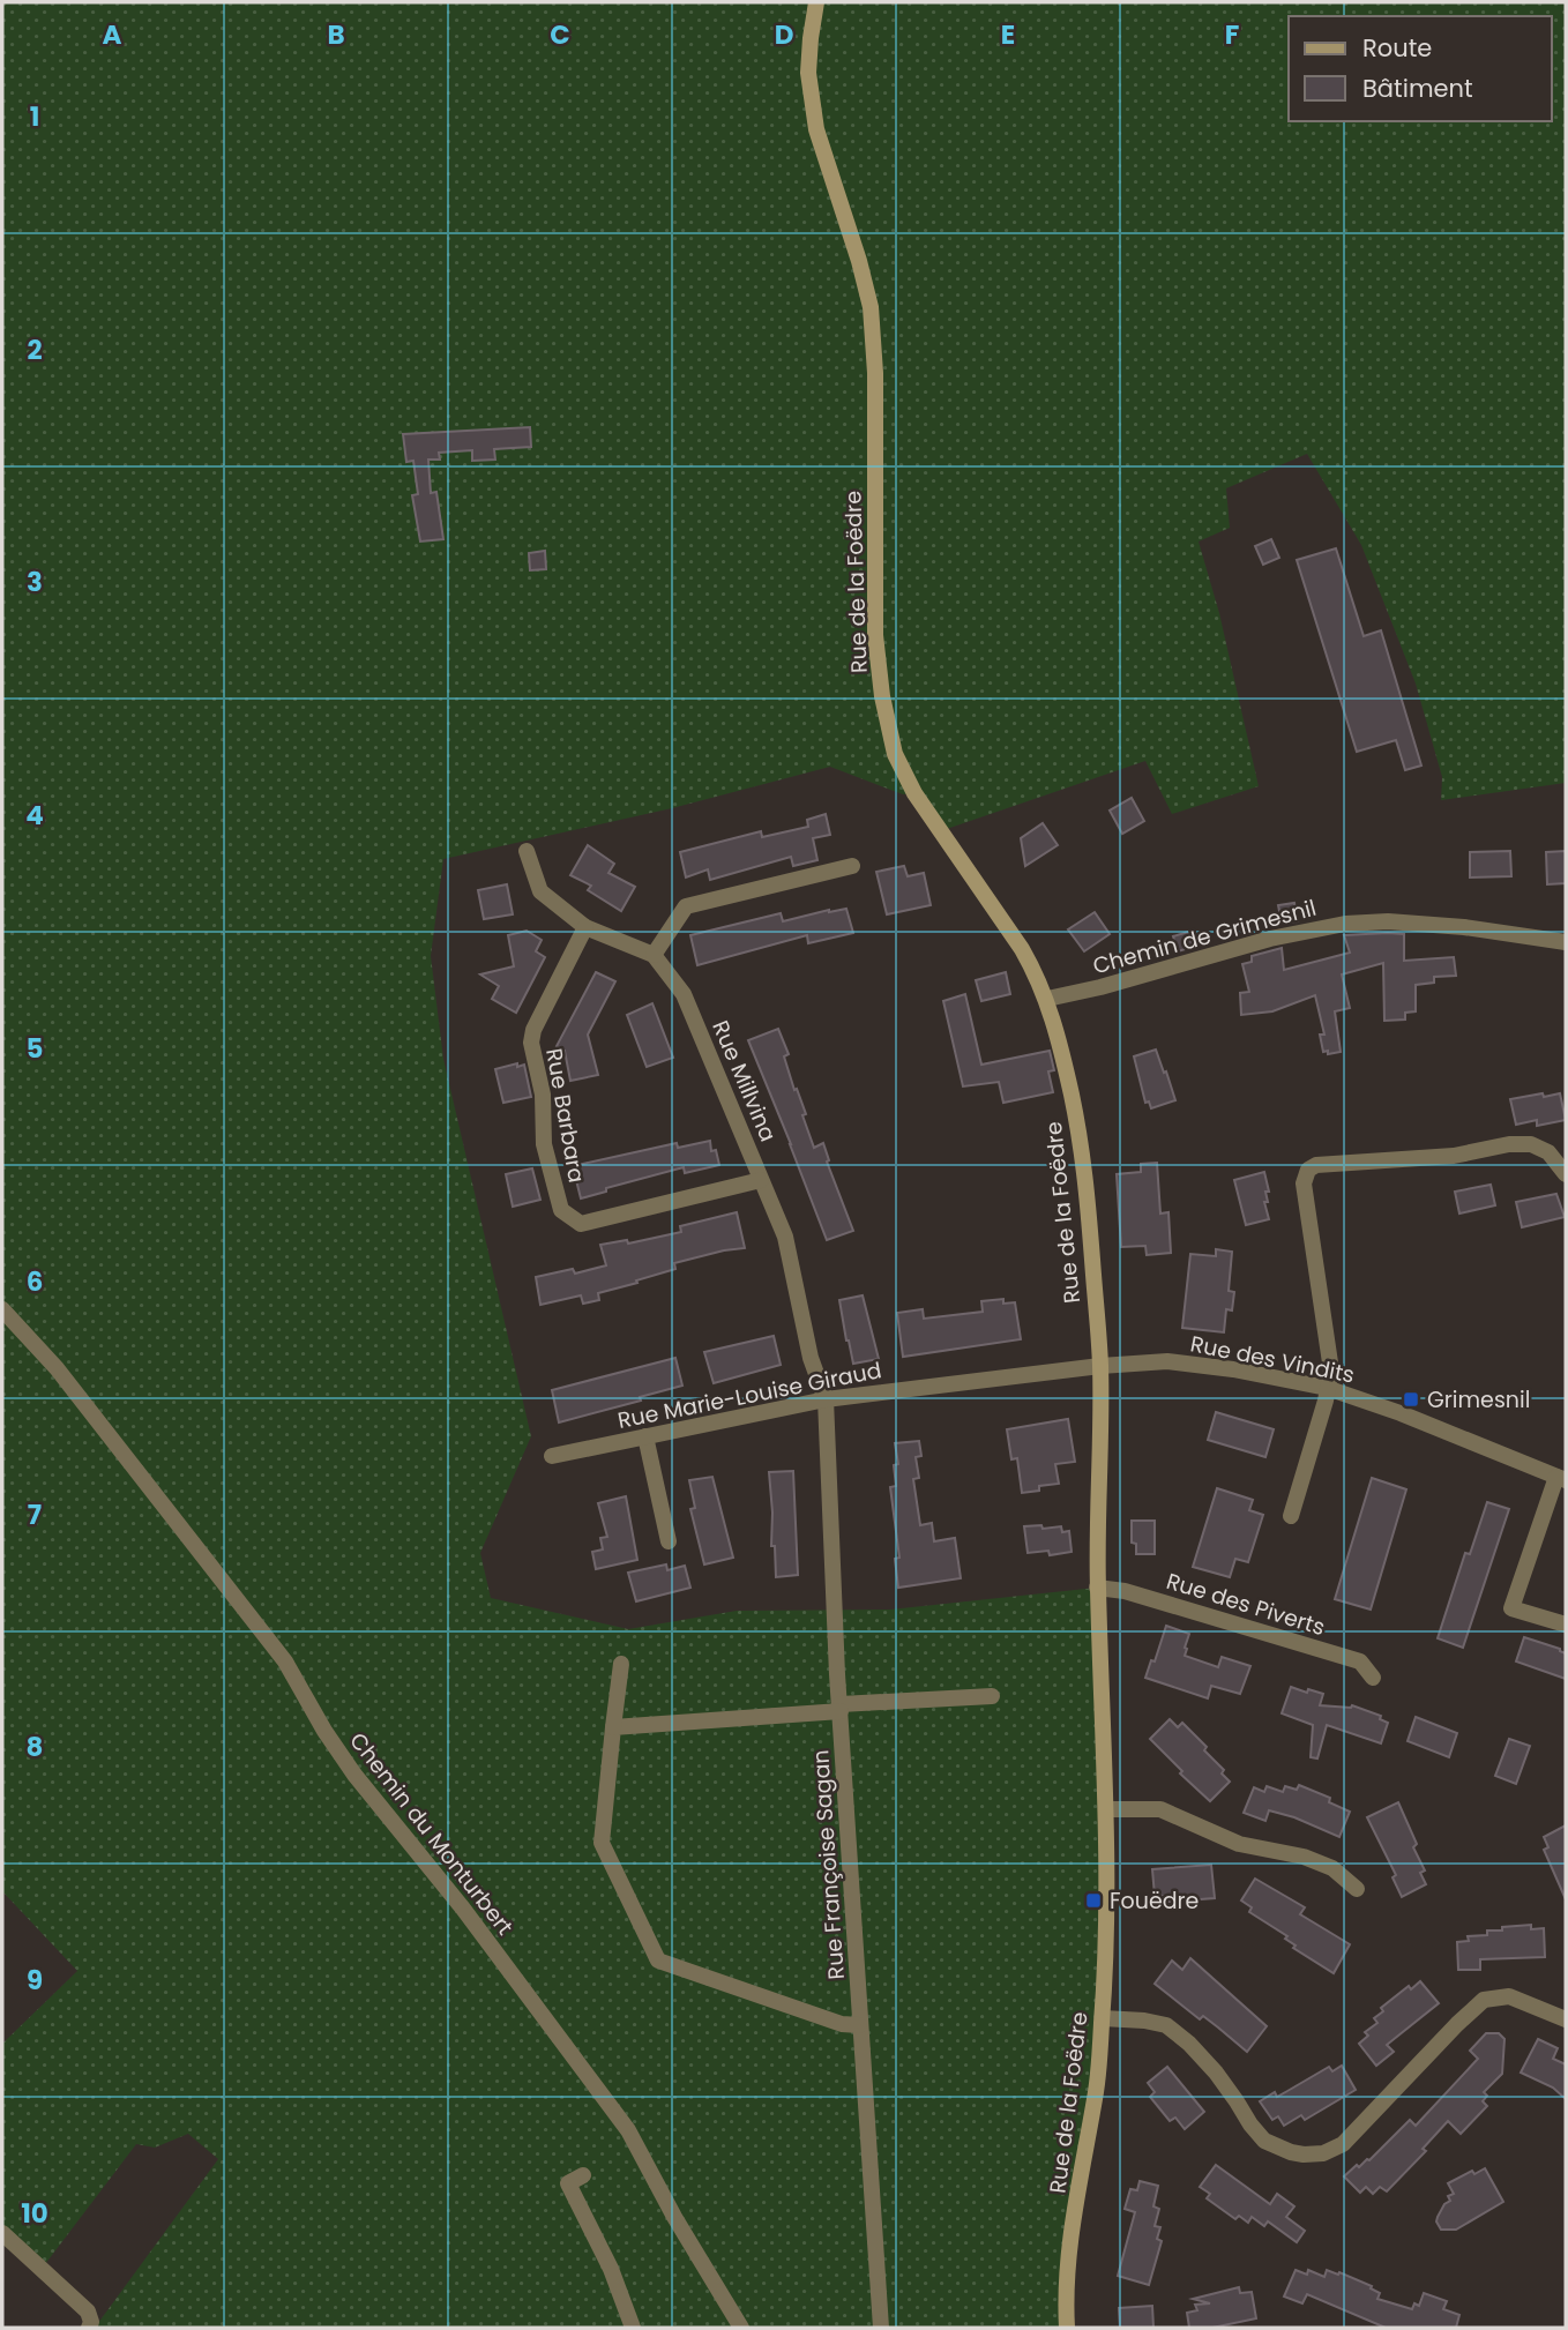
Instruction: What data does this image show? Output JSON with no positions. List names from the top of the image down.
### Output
{
  "streets": {
    "street": [
      "Rue de la Foëdre",
      "Chemin de Grimesnil",
      "Rue Millvina",
      "Rue Barbara",
      "Rue des Vindits",
      "Rue Marie-Louise Giraud",
      "Rue des Piverts",
      "Chemin du Monturbert",
      "Rue Françoise Sagan"
    ]
  },
  "crossings": [
    ["Rue de la Foëdre", "Chemin de Grimesnil"],
    ["Rue de la Foëdre", "Rue des Vindits"],
    ["Rue de la Foëdre", "Rue Marie-Louise Giraud"],
    ["Rue de la Foëdre", "Rue des Piverts"],
    ["Rue Millvina", "Rue Barbara"],
    ["Rue Millvina", "Rue Marie-Louise Giraud"],
    ["Rue Millvina", "Rue Françoise Sagan"],
    ["Rue des Vindits", "Rue Marie-Louise Giraud"],
    ["Rue Marie-Louise Giraud", "Rue Françoise Sagan"]
  ],
  "places": {
    "transit": ["Grimesnil", "Fouëdre"]
  },
  "legend": ["Route", "Bâtiment"],
  "grid": {
    "columns": [
      "A",
      "B",
      "C",
      "D",
      "E",
      "F"
    ],
    "rows": [
      "1",
      "2",
      "3",
      "4",
      "5",
      "6",
      "7",
      "8",
      "9",
      "10"
    ]
  }
}
